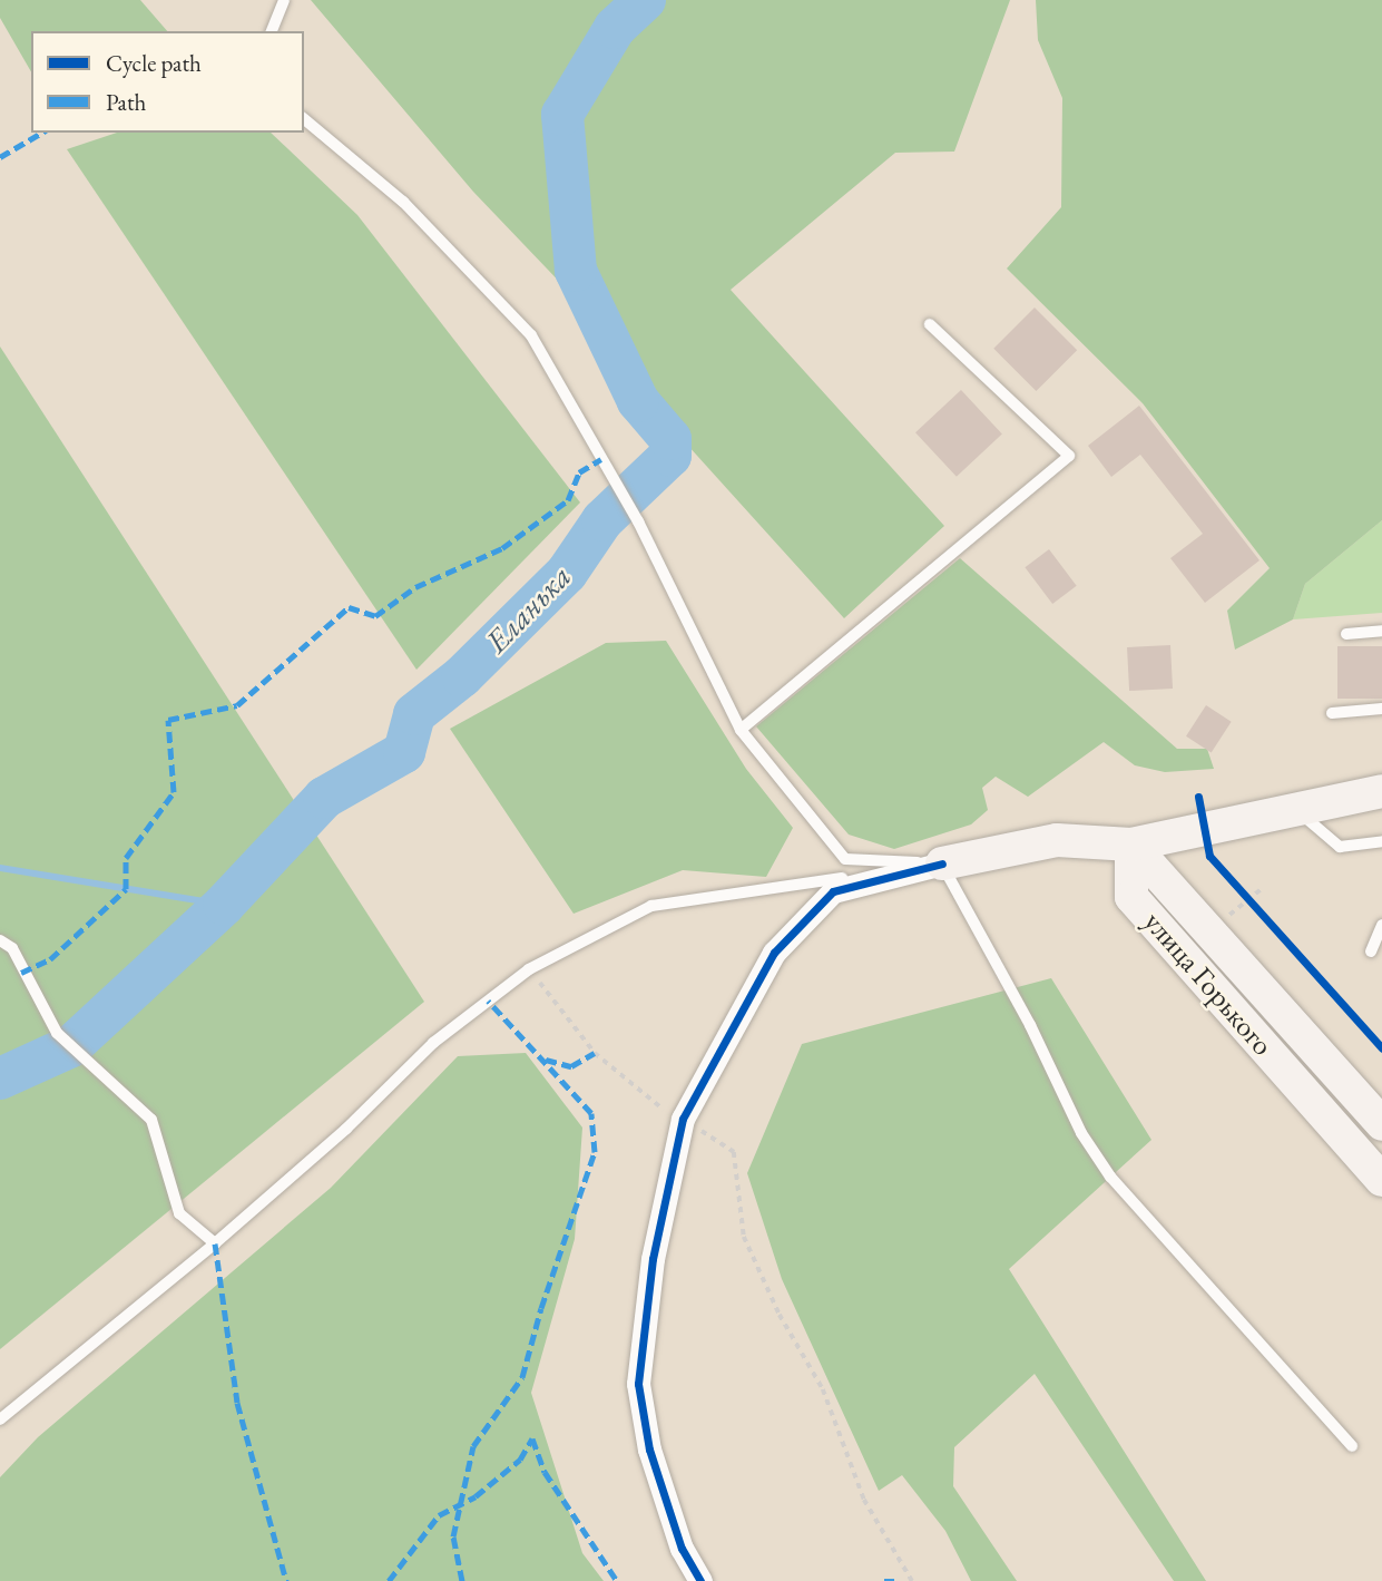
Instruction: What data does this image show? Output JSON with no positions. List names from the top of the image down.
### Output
{
  "streets": {
    "main road": ["улица Горького"]
  },
  "water": ["Еланька"],
  "legend": ["Cycle path", "Path"]
}
